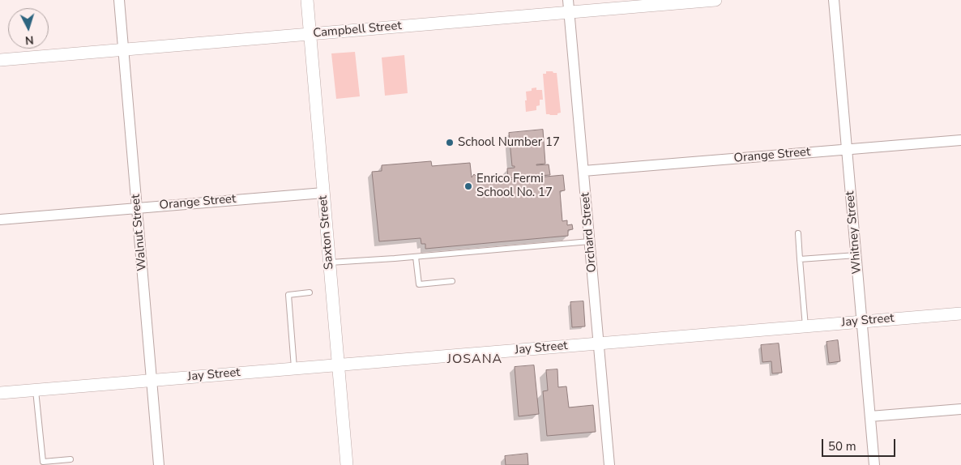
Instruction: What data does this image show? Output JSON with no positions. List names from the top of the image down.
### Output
{
  "streets": {
    "street": [
      "Campbell Street",
      "Orange Street",
      "Walnut Street",
      "Saxton Street",
      "Orchard Street",
      "Whitney Street",
      "Jay Street"
    ]
  },
  "crossings": [
    ["Campbell Street", "Walnut Street"],
    ["Campbell Street", "Saxton Street"],
    ["Campbell Street", "Orchard Street"],
    ["Orange Street", "Walnut Street"],
    ["Orange Street", "Saxton Street"],
    ["Orange Street", "Orchard Street"],
    ["Orange Street", "Whitney Street"],
    ["Walnut Street", "Jay Street"],
    ["Saxton Street", "Jay Street"],
    ["Orchard Street", "Jay Street"],
    ["Whitney Street", "Jay Street"]
  ],
  "districts": ["JOSANA"],
  "places": ["School Number 17", "Enrico Fermi School No. 17"],
  "scale_bar": "50 m",
  "north": "bottom"
}
